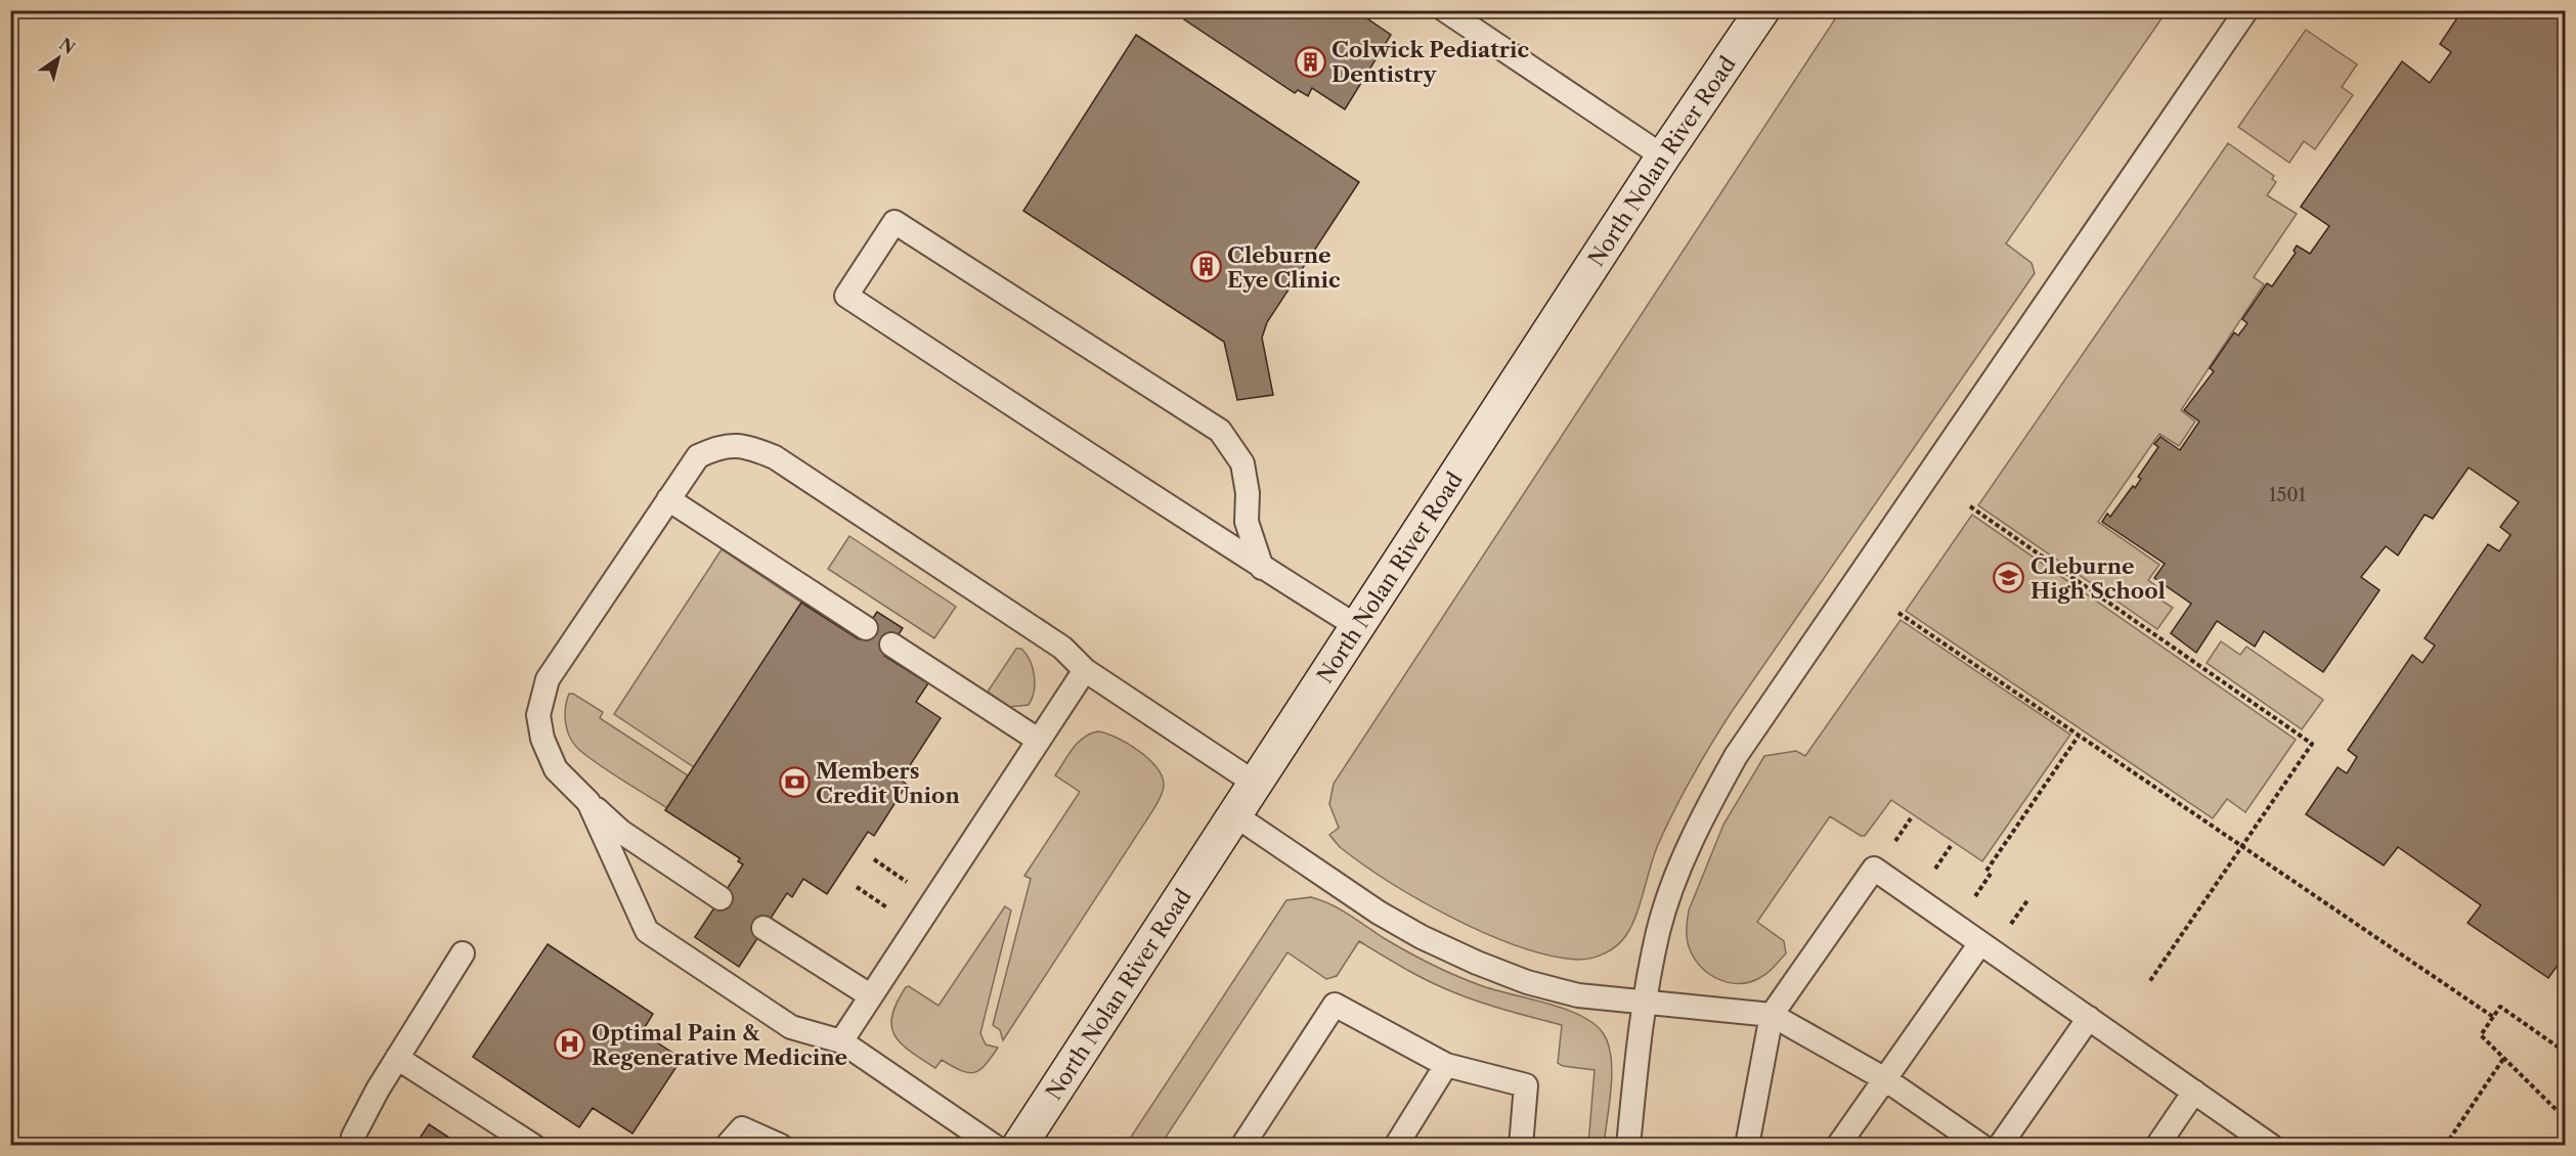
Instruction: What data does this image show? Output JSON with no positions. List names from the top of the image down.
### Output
{
  "streets": {
    "main road": ["North Nolan River Road"]
  },
  "places": {
    "building": ["Colwick Pediatric Dentistry", "Cleburne Eye Clinic"],
    "school or university": ["Cleburne High School"],
    "bank": ["Members Credit Union"],
    "hospital": ["Optimal Pain & Regenerative Medicine"]
  },
  "house_numbers": ["1501"],
  "north": "top right"
}
